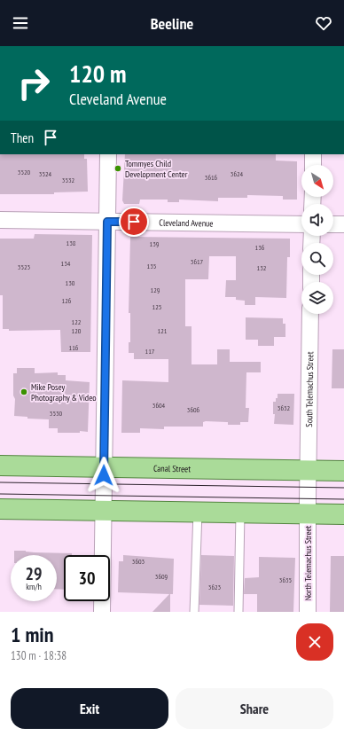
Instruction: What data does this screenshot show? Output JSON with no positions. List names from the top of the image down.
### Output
{
  "streets": {
    "main road": ["Canal Street"],
    "street": ["Cleveland Avenue", "South Telemachus Street", "North Telemachus Street"]
  },
  "crossings": [
    ["South Telemachus Street", "Canal Street"],
    ["South Telemachus Street", "North Telemachus Street"]
  ],
  "places": ["Tommyes Child Development Center", "Mike Posey Photography & Video"],
  "house_numbers": [
    "3520",
    "3524",
    "3624",
    "3616",
    "3532",
    "138",
    "139",
    "136",
    "3617",
    "134",
    "135",
    "3523",
    "132",
    "130",
    "129",
    "126",
    "125",
    "122",
    "120",
    "121",
    "116",
    "117",
    "3604",
    "3632",
    "3606",
    "3530",
    "3603",
    "3609",
    "3635",
    "3623"
  ],
  "north": "bottom right",
  "page": {
    "header": "Beeline",
    "turn": ["120 m", "Cleveland Avenue"],
    "then": "Then",
    "speed": "29 km/h",
    "limit": "30",
    "heading": ["1 min", "130 m · 18:38"],
    "buttons": ["Exit", "Share"]
  }
}
